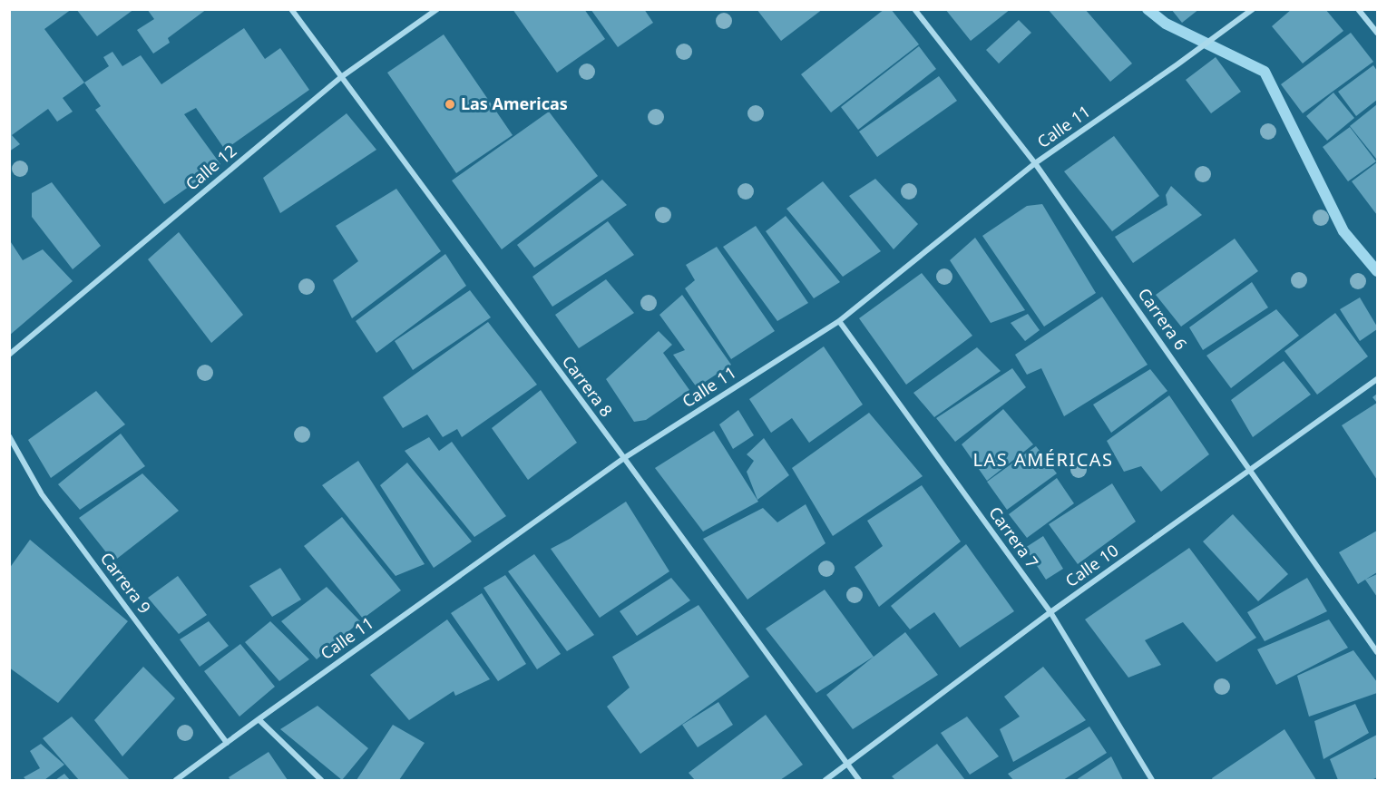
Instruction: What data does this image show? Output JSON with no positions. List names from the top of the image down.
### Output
{
  "streets": {
    "street": [
      "Calle 11",
      "Calle 12",
      "Carrera 6",
      "Carrera 8",
      "Carrera 7",
      "Calle 10",
      "Carrera 9"
    ]
  },
  "crossings": [
    ["Calle 11", "Carrera 6"],
    ["Calle 11", "Carrera 8"],
    ["Calle 11", "Carrera 7"],
    ["Calle 11", "Carrera 9"],
    ["Calle 12", "Carrera 8"],
    ["Carrera 6", "Calle 10"],
    ["Carrera 8", "Calle 10"],
    ["Carrera 7", "Calle 10"]
  ],
  "districts": ["LAS AMÉRICAS"],
  "places": ["Las Americas"]
}
